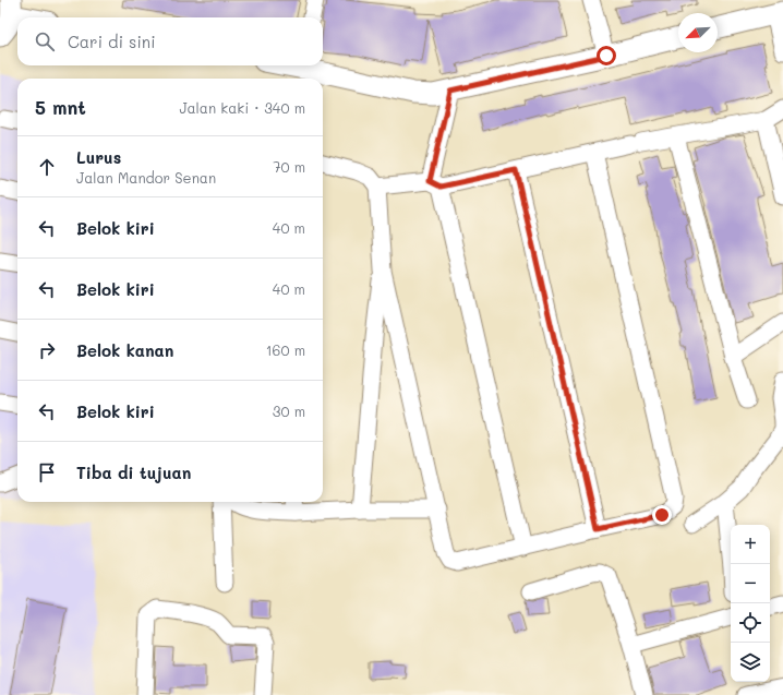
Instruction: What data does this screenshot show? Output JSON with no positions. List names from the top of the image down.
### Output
{
  "north": "bottom left",
  "page": {
    "search": "Cari di sini",
    "heading": ["5 mnt", "Jalan kaki · 340 m"],
    "list": [
      ["Lurus", "Jalan Mandor Senan", "70 m"],
      ["Belok kiri", "40 m"],
      ["Belok kiri", "40 m"],
      ["Belok kanan", "160 m"],
      ["Belok kiri", "30 m"],
      "Tiba di tujuan"
    ],
    "map_buttons": ["+", "−"]
  }
}
